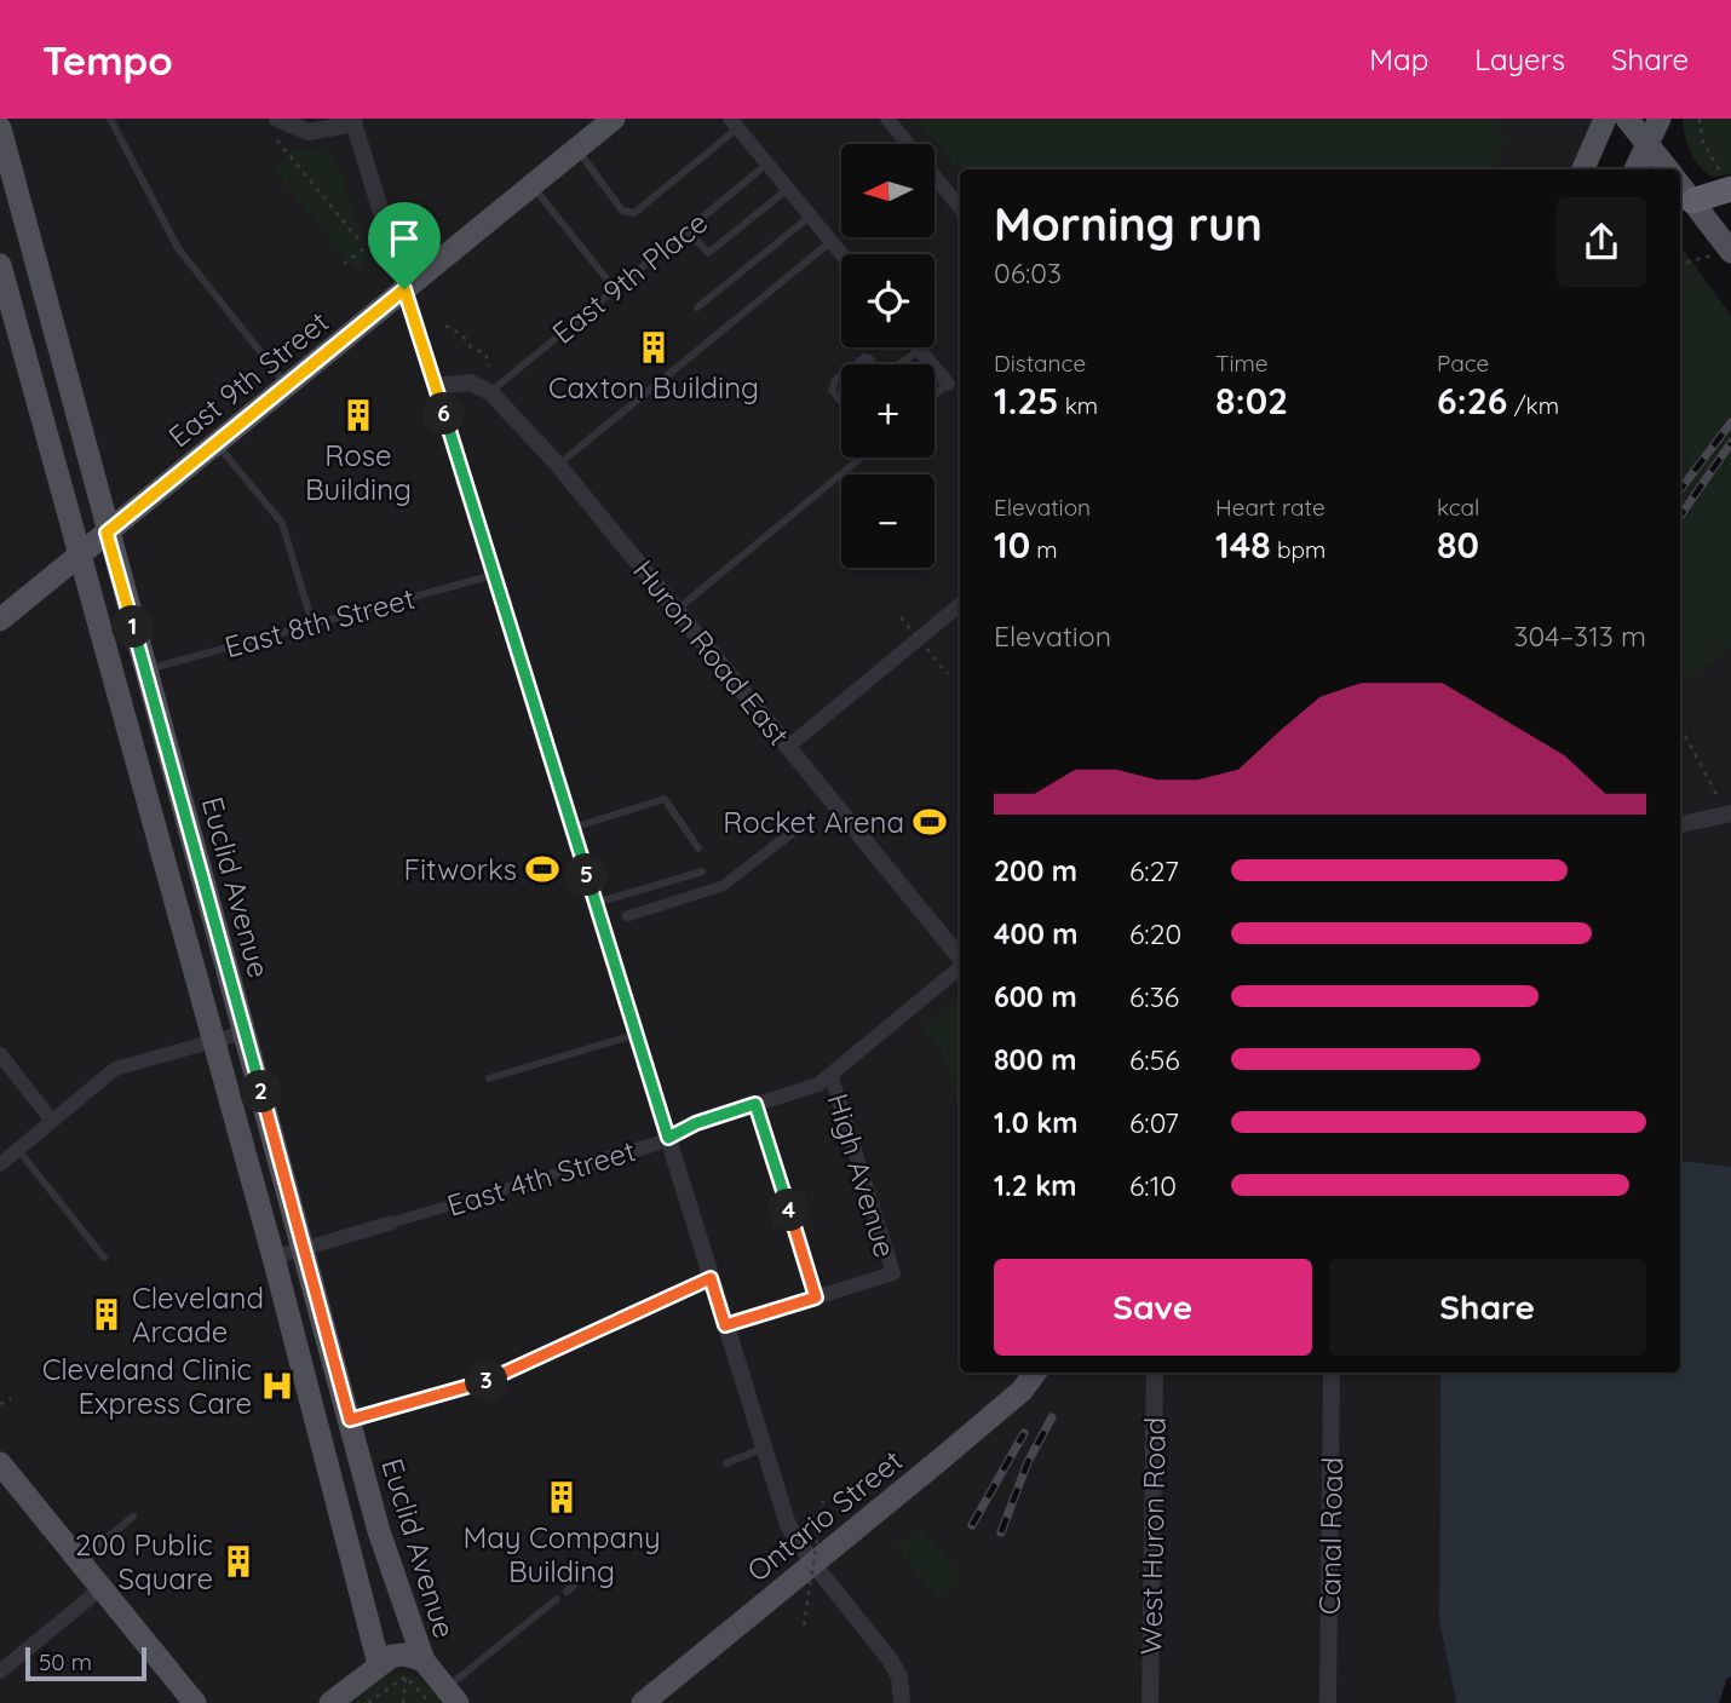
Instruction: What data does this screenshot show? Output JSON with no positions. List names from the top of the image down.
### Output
{
  "streets": {
    "main road": ["East 9th Street", "Euclid Avenue", "Ontario Street"],
    "street": [
      "Huron Road East",
      "High Avenue",
      "East 4th Street",
      "West Huron Road",
      "Canal Road"
    ],
    "lane": ["East 9th Place", "East 8th Street"]
  },
  "crossings": [
    ["East 9th Place", "Huron Road East"],
    ["East 9th Street", "Euclid Avenue"],
    ["East 8th Street", "Euclid Avenue"],
    ["Euclid Avenue", "East 4th Street"],
    ["High Avenue", "East 4th Street"]
  ],
  "places": {
    "building": [
      "Caxton Building",
      "Rose Building",
      "Cleveland Arcade",
      "May Company Building",
      "200 Public Square"
    ],
    "sports": ["Rocket Arena", "Fitworks"],
    "hospital": ["Cleveland Clinic Express Care"]
  },
  "scale_bar": "50 m",
  "north": "left",
  "page": {
    "header": "Tempo",
    "nav": ["Map", "Layers", "Share"],
    "map_buttons": ["+", "−"],
    "heading": ["Morning run", "06:03"],
    "stats": [
      ["Distance", "1.25 km"],
      ["Time", "8:02"],
      ["Pace", "6:26 /km"],
      ["Elevation", "10 m"],
      ["Heart rate", "148 bpm"],
      ["kcal", "80"]
    ],
    "pins": [
      "6",
      "1",
      "5",
      "2",
      "4",
      "3"
    ],
    "chart": ["Elevation", "304–313 m"],
    "list": [
      {
        "name": "200 m",
        "note": "6:27"
      },
      {
        "name": "400 m",
        "note": "6:20"
      },
      {
        "name": "600 m",
        "note": "6:36"
      },
      {
        "name": "800 m",
        "note": "6:56"
      },
      {
        "name": "1.0 km",
        "note": "6:07"
      },
      {
        "name": "1.2 km",
        "note": "6:10"
      }
    ],
    "buttons": ["Save", "Share"],
    "scale": "50 m"
  }
}
